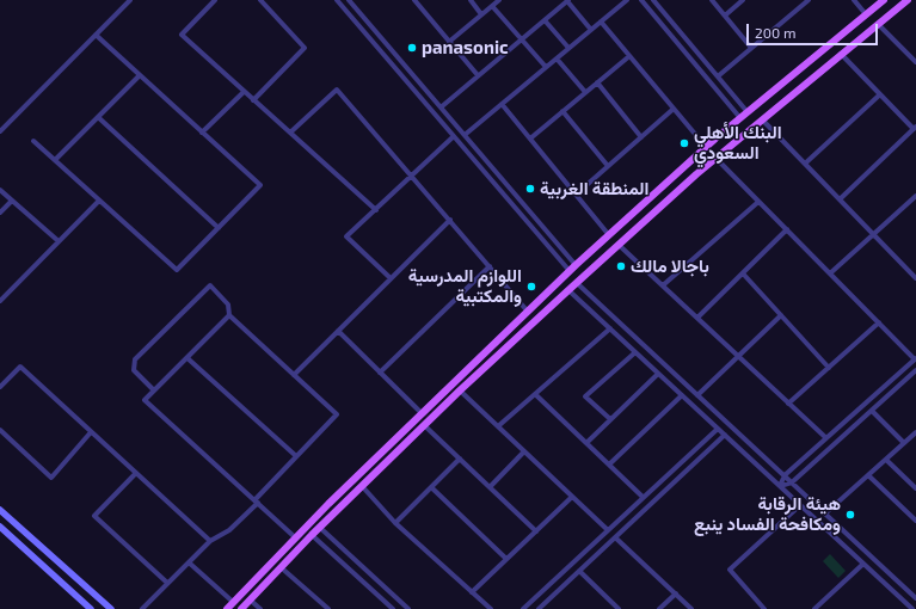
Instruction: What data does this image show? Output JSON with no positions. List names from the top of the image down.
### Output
{
  "places": [
    "panasonic",
    "البنك الأهلي السعودي",
    "المنطقة الغربية",
    "باجالا مالك",
    "اللوازم المدرسية والمكتبية",
    "هيئة الرقابة ومكافحة الفساد ينبع"
  ],
  "scale_bar": "200 m"
}
